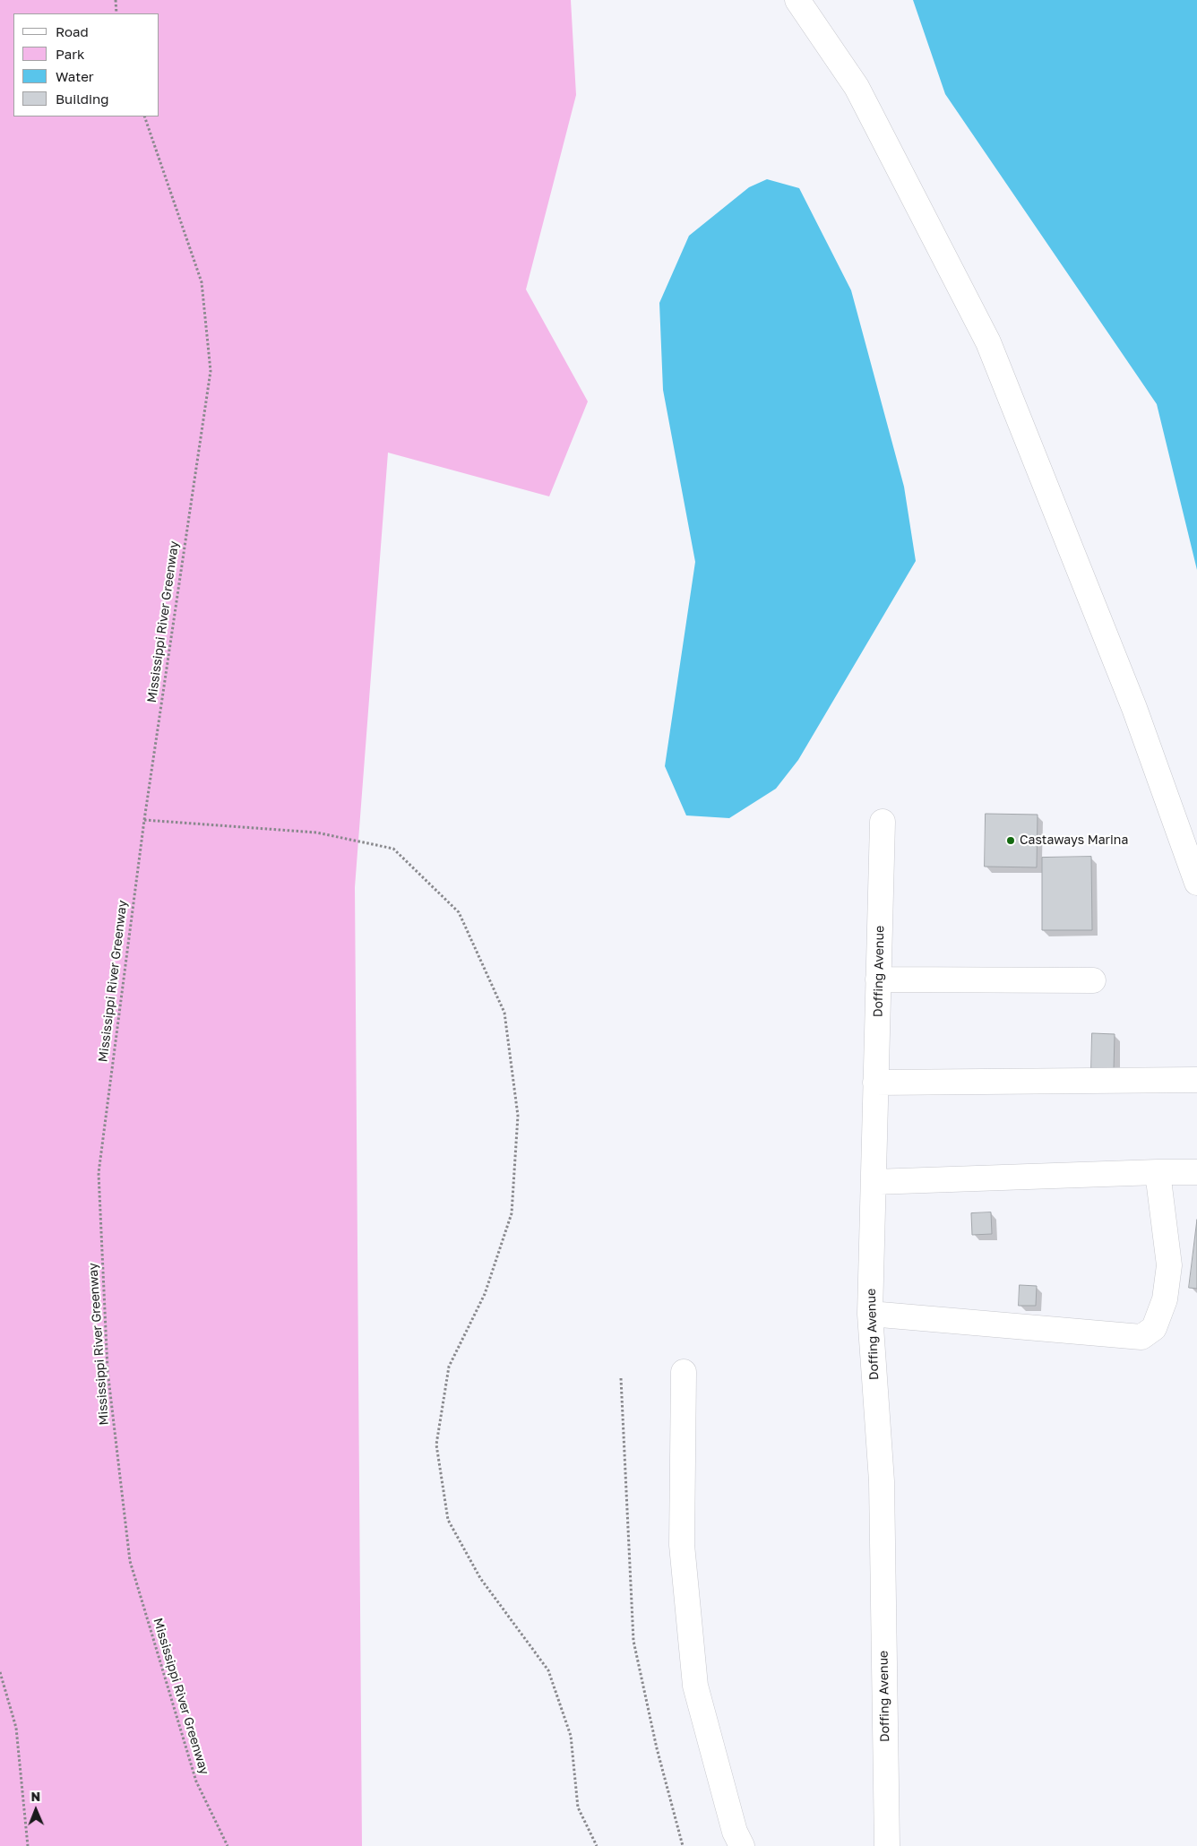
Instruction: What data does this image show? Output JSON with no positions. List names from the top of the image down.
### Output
{
  "streets": {
    "street": ["Doffing Avenue"],
    "path": ["Mississippi River Greenway"]
  },
  "places": ["Castaways Marina"],
  "legend": [
    "Road",
    "Park",
    "Water",
    "Building"
  ],
  "north": "top"
}
